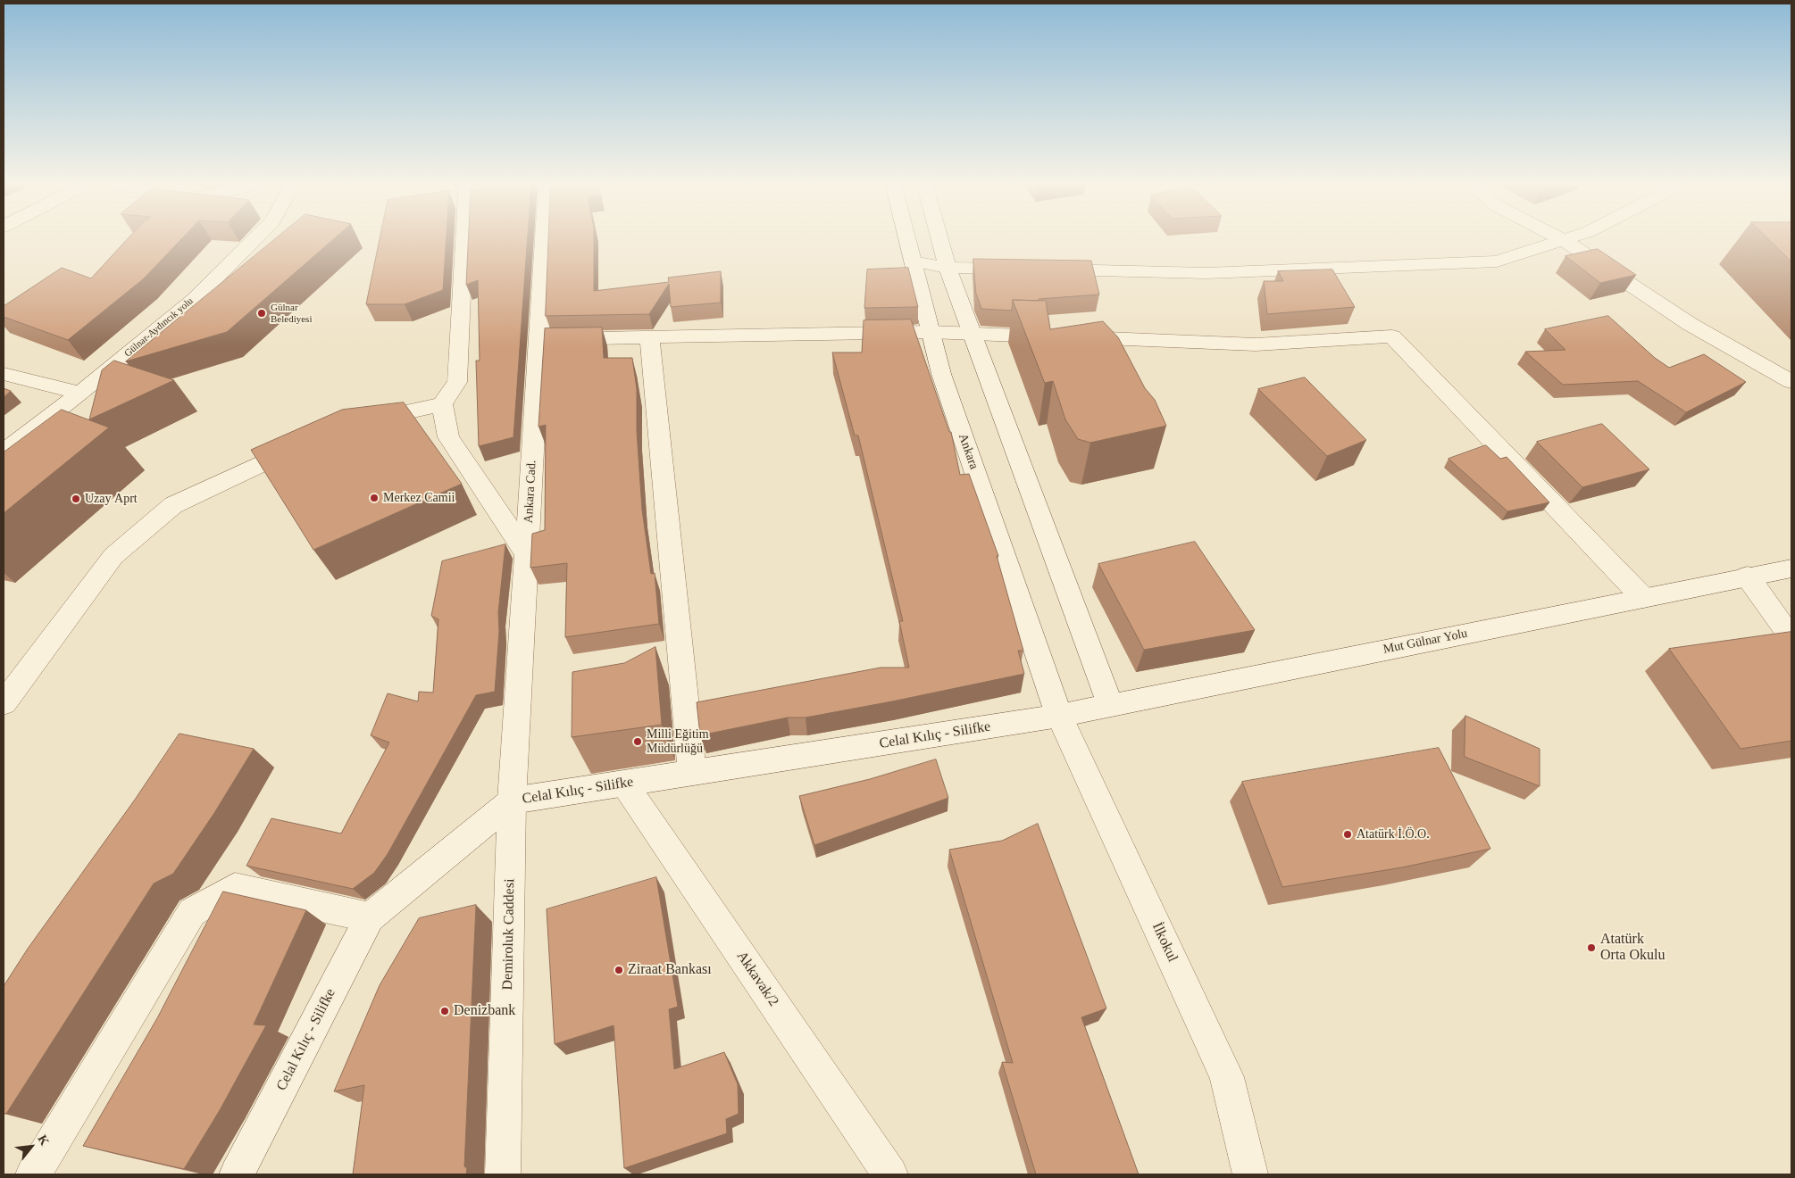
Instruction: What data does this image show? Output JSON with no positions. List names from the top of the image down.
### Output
{
  "streets": {
    "street": [
      "Gülnar-Aydıncık yolu",
      "Ankara",
      "Ankara Cad.",
      "Mut Gülnar Yolu",
      "Celal Kılıç - Silifke",
      "Demiroluk Caddesi",
      "İlkokul",
      "Akkavak/2"
    ]
  },
  "crossings": [
    ["Ankara", "Mut Gülnar Yolu"],
    ["Ankara", "Celal Kılıç - Silifke"],
    ["Ankara", "İlkokul"],
    ["Ankara Cad.", "Celal Kılıç - Silifke"],
    ["Ankara Cad.", "Demiroluk Caddesi"],
    ["Mut Gülnar Yolu", "Celal Kılıç - Silifke"],
    ["Mut Gülnar Yolu", "İlkokul"],
    ["Celal Kılıç - Silifke", "Demiroluk Caddesi"],
    ["Celal Kılıç - Silifke", "İlkokul"],
    ["Celal Kılıç - Silifke", "Akkavak/2"]
  ],
  "places": [
    "Gülnar Belediyesi",
    "Merkez Camii",
    "Uzay Aprt",
    "Milli Eğitim Müdürlüğü",
    "Atatürk İ.Ö.O.",
    "Atatürk Orta Okulu",
    "Ziraat Bankası",
    "Denizbank"
  ],
  "north": "top right"
}
